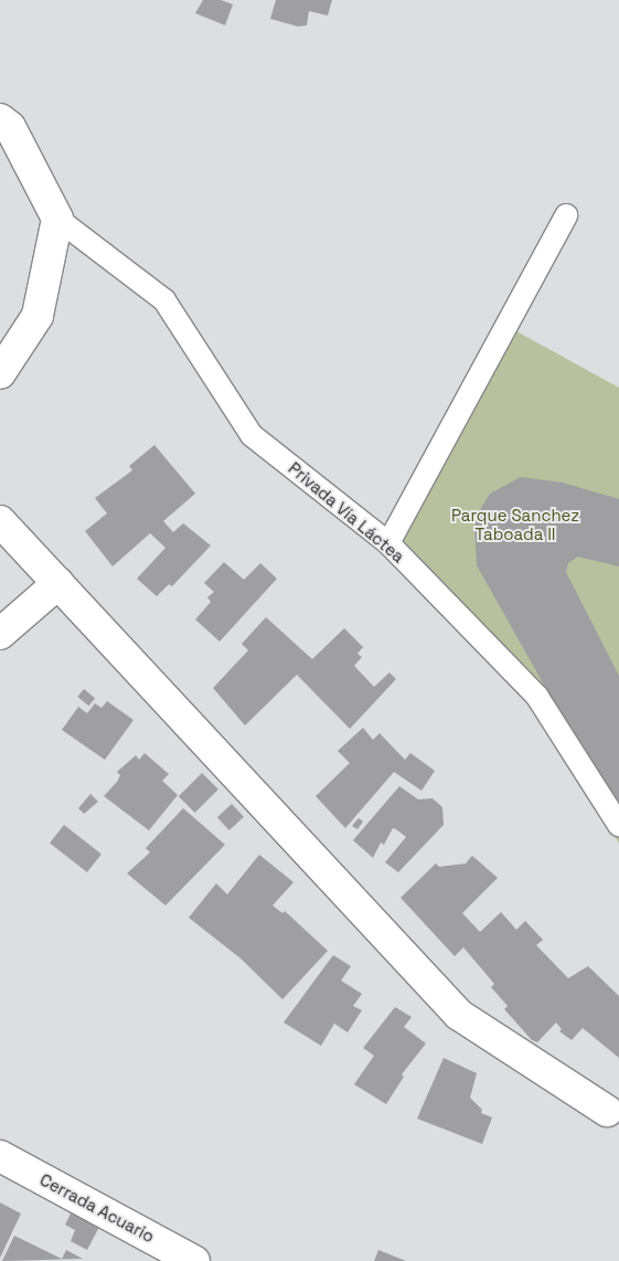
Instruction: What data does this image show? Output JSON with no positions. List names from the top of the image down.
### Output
{
  "streets": {
    "street": ["Cerrada Acuario"],
    "lane": ["Privada Vía Láctea"]
  },
  "parks": ["Parque Sanchez Taboada II"]
}
